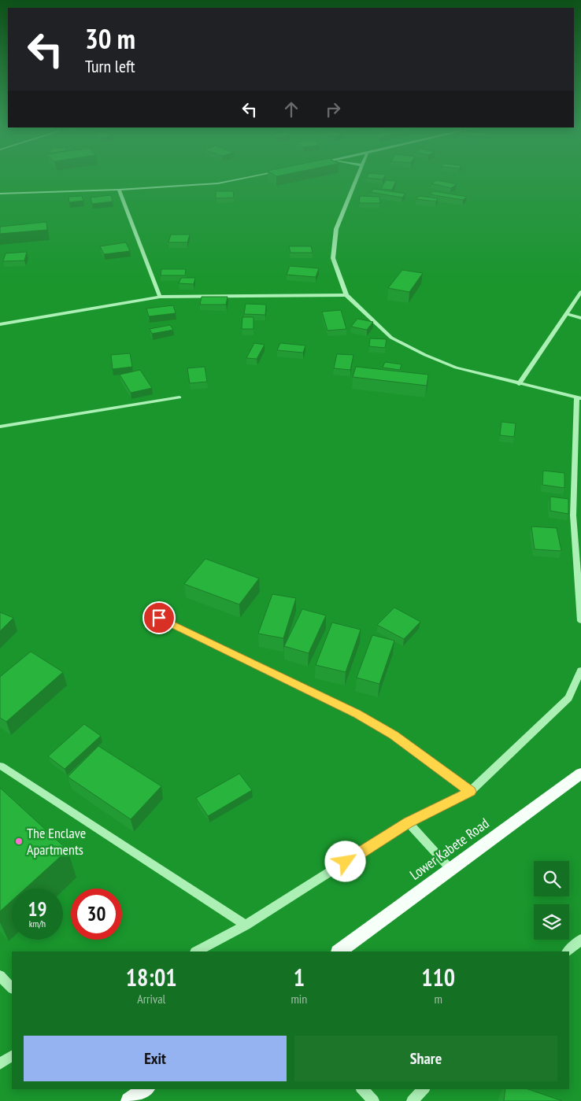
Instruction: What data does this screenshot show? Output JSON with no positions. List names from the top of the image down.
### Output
{
  "streets": {
    "main road": ["Lower Kabete Road"]
  },
  "places": ["The Enclave Apartments"],
  "page": {
    "turn": ["30 m", "Turn left"],
    "speed": "19 km/h",
    "limit": "30",
    "eta": [
      "18:01",
      "Arrival",
      "1",
      "min",
      "110",
      "m"
    ],
    "buttons": ["Exit", "Share"]
  }
}
